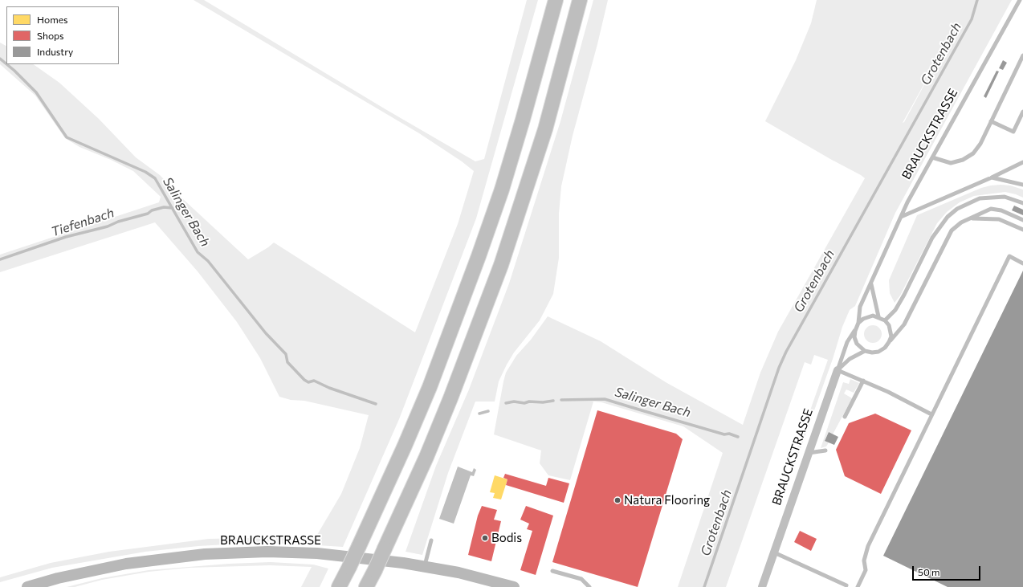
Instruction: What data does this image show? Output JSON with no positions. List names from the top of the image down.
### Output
{
  "streets": {
    "street": ["BRAUCKSTRASSE"]
  },
  "water": ["Grotenbach", "Salinger Bach", "Tiefenbach"],
  "places": ["Natura Flooring", "Bodis"],
  "legend": ["Homes", "Shops", "Industry"],
  "scale_bar": "50 m"
}
